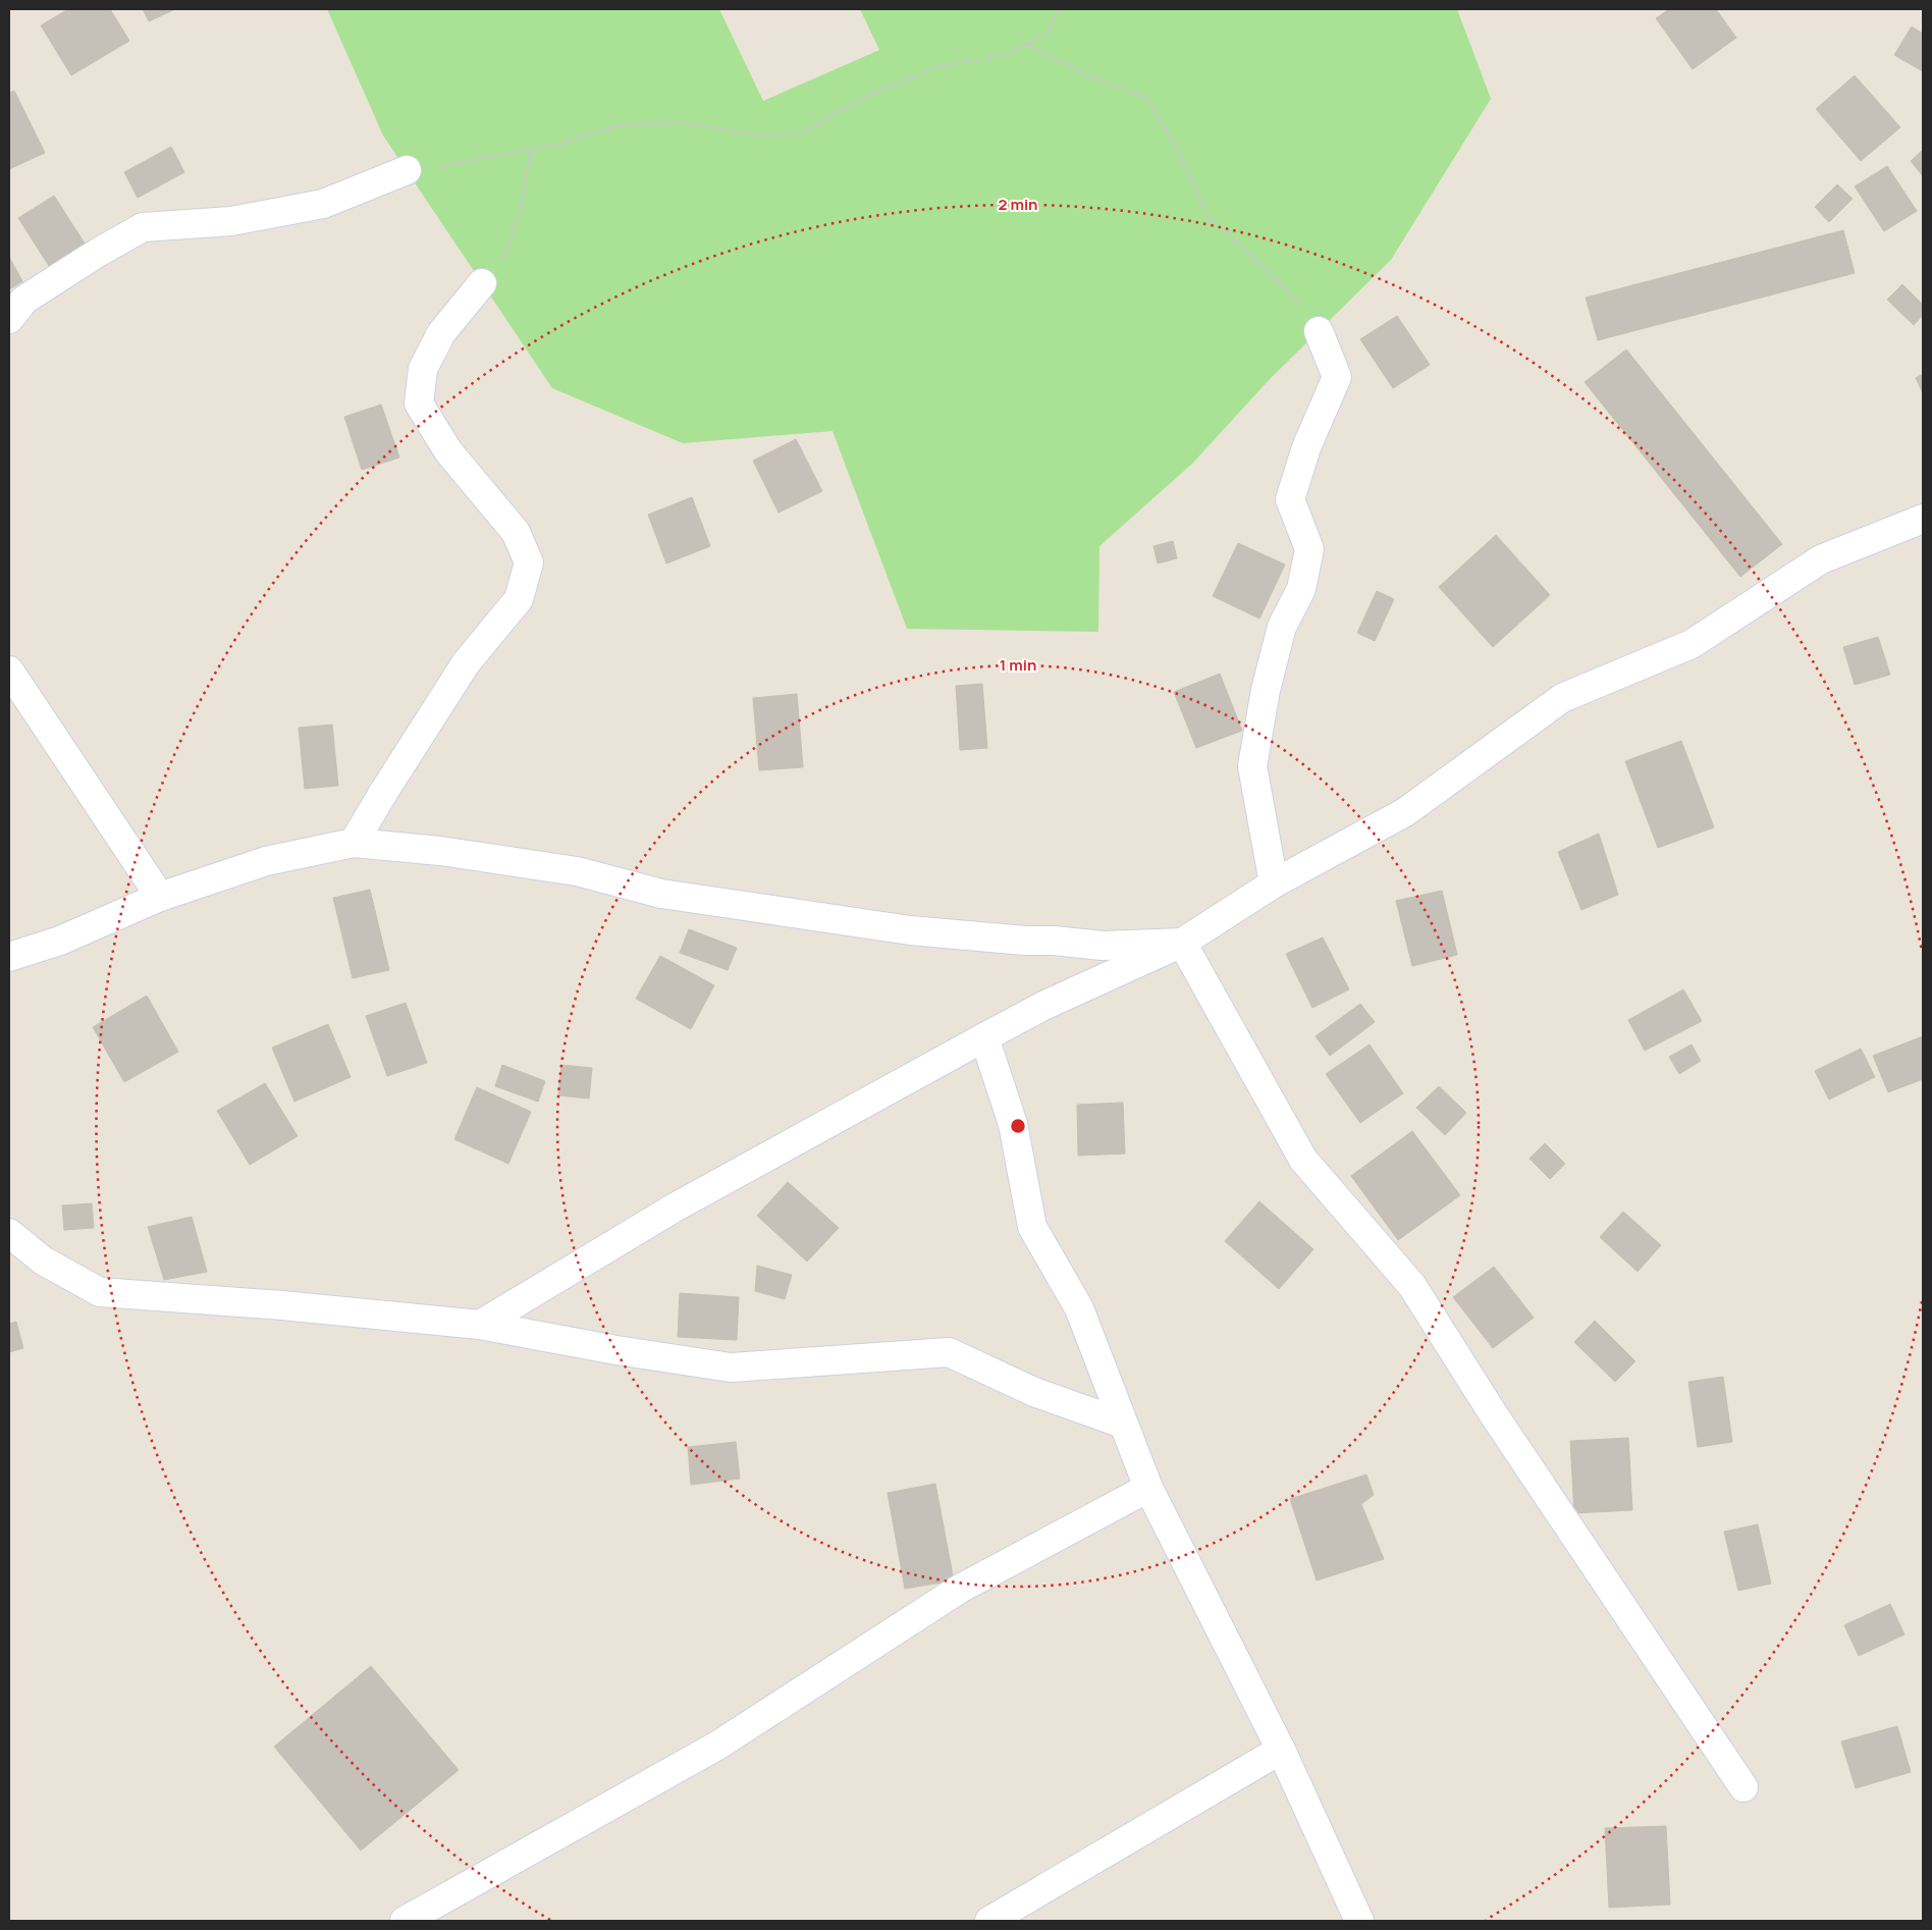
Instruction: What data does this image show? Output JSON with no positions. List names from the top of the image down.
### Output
{
  "rings": ["2 min", "1 min"]
}
